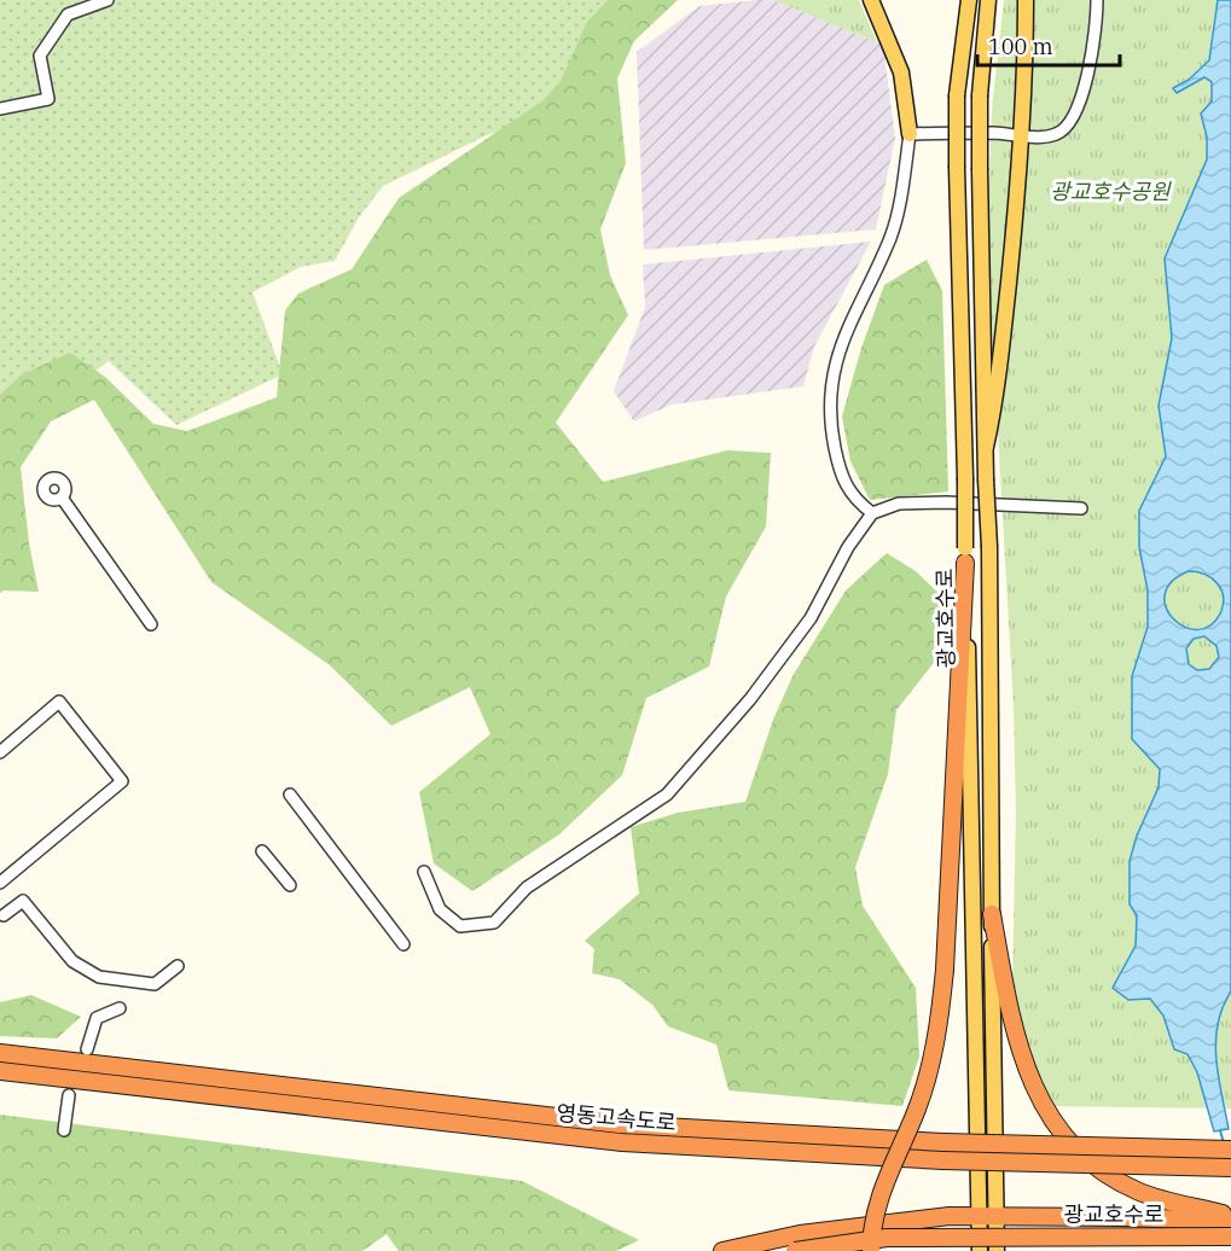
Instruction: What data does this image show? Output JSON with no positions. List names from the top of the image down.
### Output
{
  "streets": {
    "highway": ["광교호수로", "영동고속도로"]
  },
  "parks": ["광교호수공원"],
  "scale_bar": "100 m"
}
